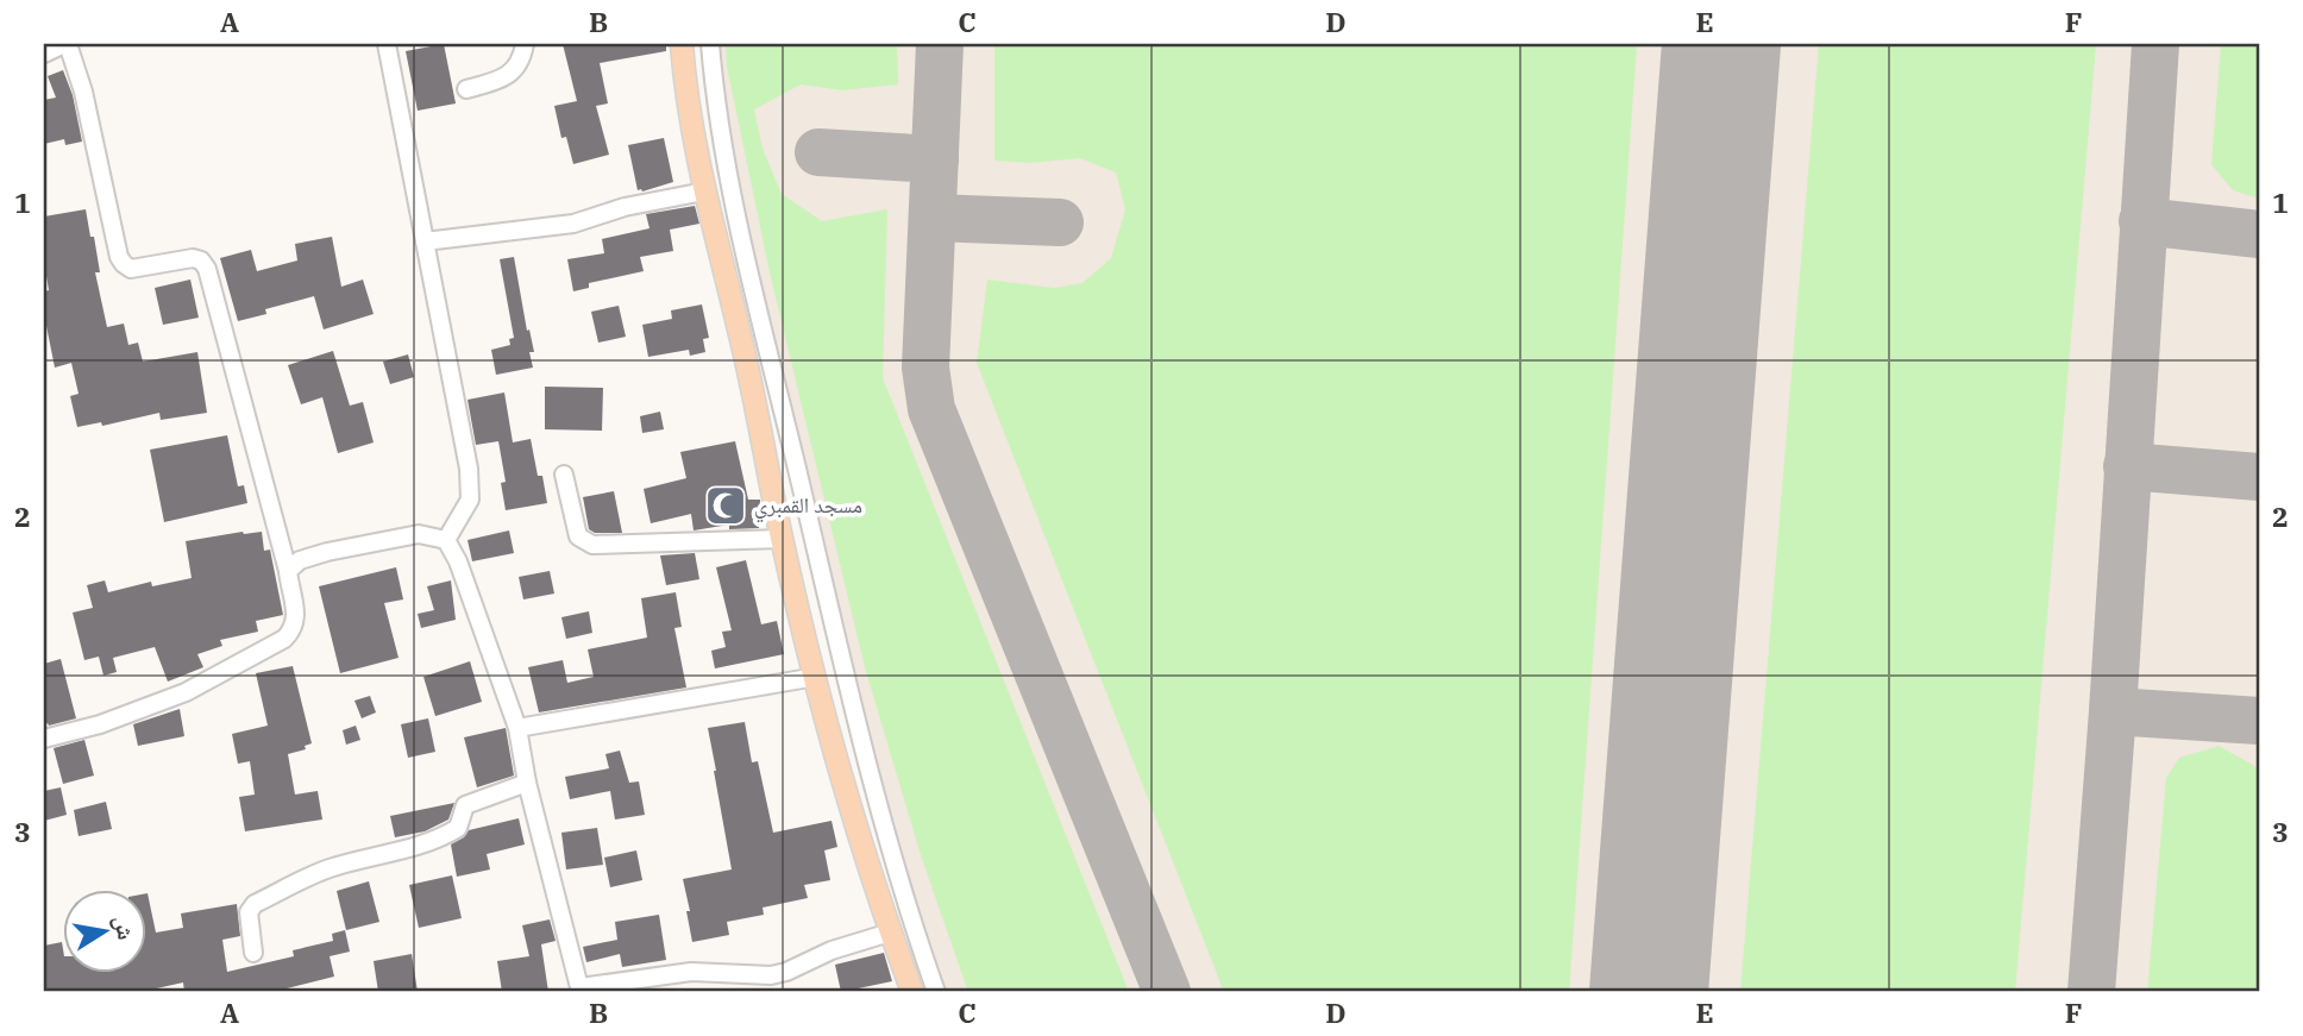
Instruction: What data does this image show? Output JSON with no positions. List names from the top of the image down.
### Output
{
  "places": {
    "mosque": ["مسجد القمبري"]
  },
  "north": "right",
  "grid": {
    "columns": [
      "A",
      "B",
      "C",
      "D",
      "E",
      "F"
    ],
    "rows": ["1", "2", "3"]
  }
}
